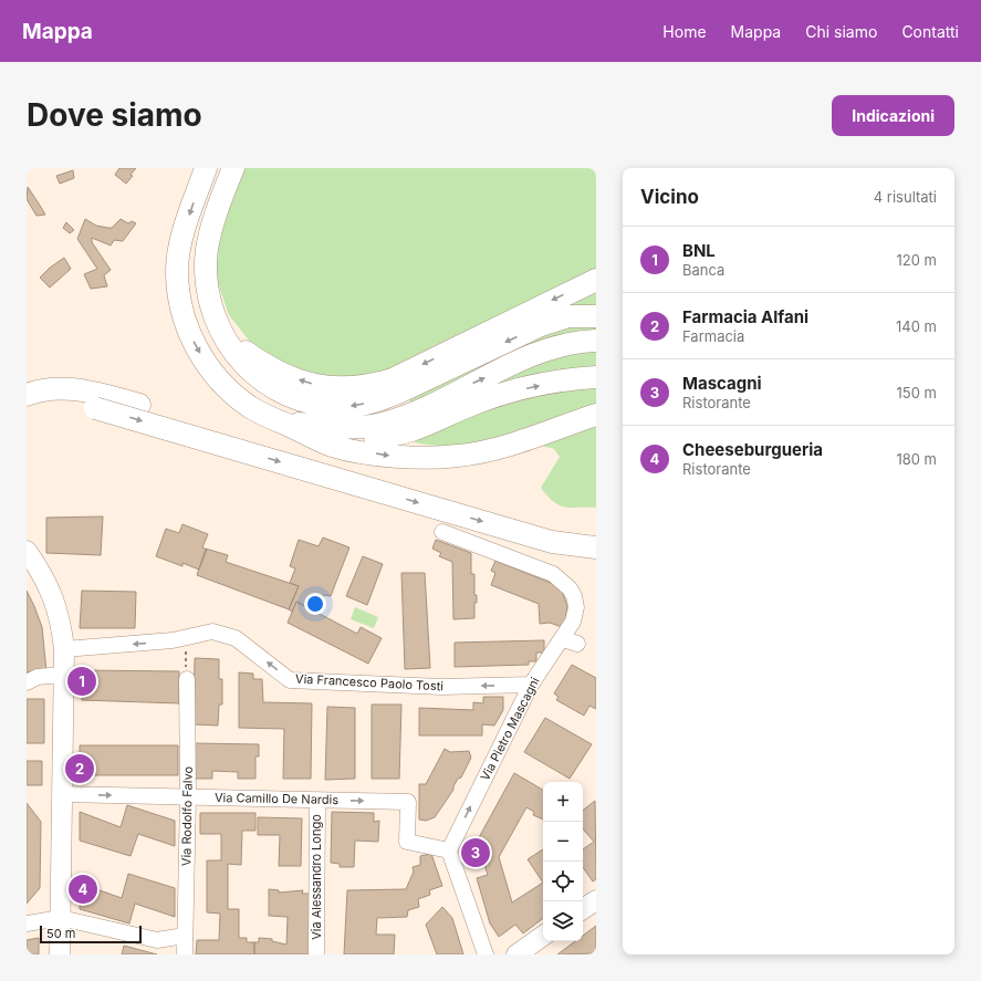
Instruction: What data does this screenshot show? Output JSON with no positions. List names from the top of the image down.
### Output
{
  "streets": {
    "street": [
      "Via Francesco Paolo Tosti",
      "Via Pietro Mascagni",
      "Via Camillo De Nardis",
      "Via Rodolfo Falvo",
      "Via Alessandro Longo"
    ]
  },
  "crossings": [
    ["Via Francesco Paolo Tosti", "Via Pietro Mascagni"],
    ["Via Pietro Mascagni", "Via Camillo De Nardis"],
    ["Via Camillo De Nardis", "Via Rodolfo Falvo"],
    ["Via Camillo De Nardis", "Via Alessandro Longo"]
  ],
  "one_way": ["Via Francesco Paolo Tosti", "Via Pietro Mascagni", "Via Camillo De Nardis"],
  "scale_bar": "50 m",
  "page": {
    "header": "Mappa",
    "nav": [
      "Home",
      "Mappa",
      "Chi siamo",
      "Contatti"
    ],
    "buttons": "Indicazioni",
    "title": "Dove siamo",
    "heading": ["Vicino", "4 risultati"],
    "list": [
      {
        "mark": "1",
        "name": "BNL",
        "note": "Banca",
        "value": "120 m"
      },
      {
        "mark": "2",
        "name": "Farmacia Alfani",
        "note": "Farmacia",
        "value": "140 m"
      },
      {
        "mark": "3",
        "name": "Mascagni",
        "note": "Ristorante",
        "value": "150 m"
      },
      {
        "mark": "4",
        "name": "Cheeseburgueria",
        "note": "Ristorante",
        "value": "180 m"
      }
    ],
    "pins": [
      "1",
      "2",
      "3",
      "4"
    ],
    "map_buttons": ["+", "−"],
    "scale": "50 m"
  }
}
